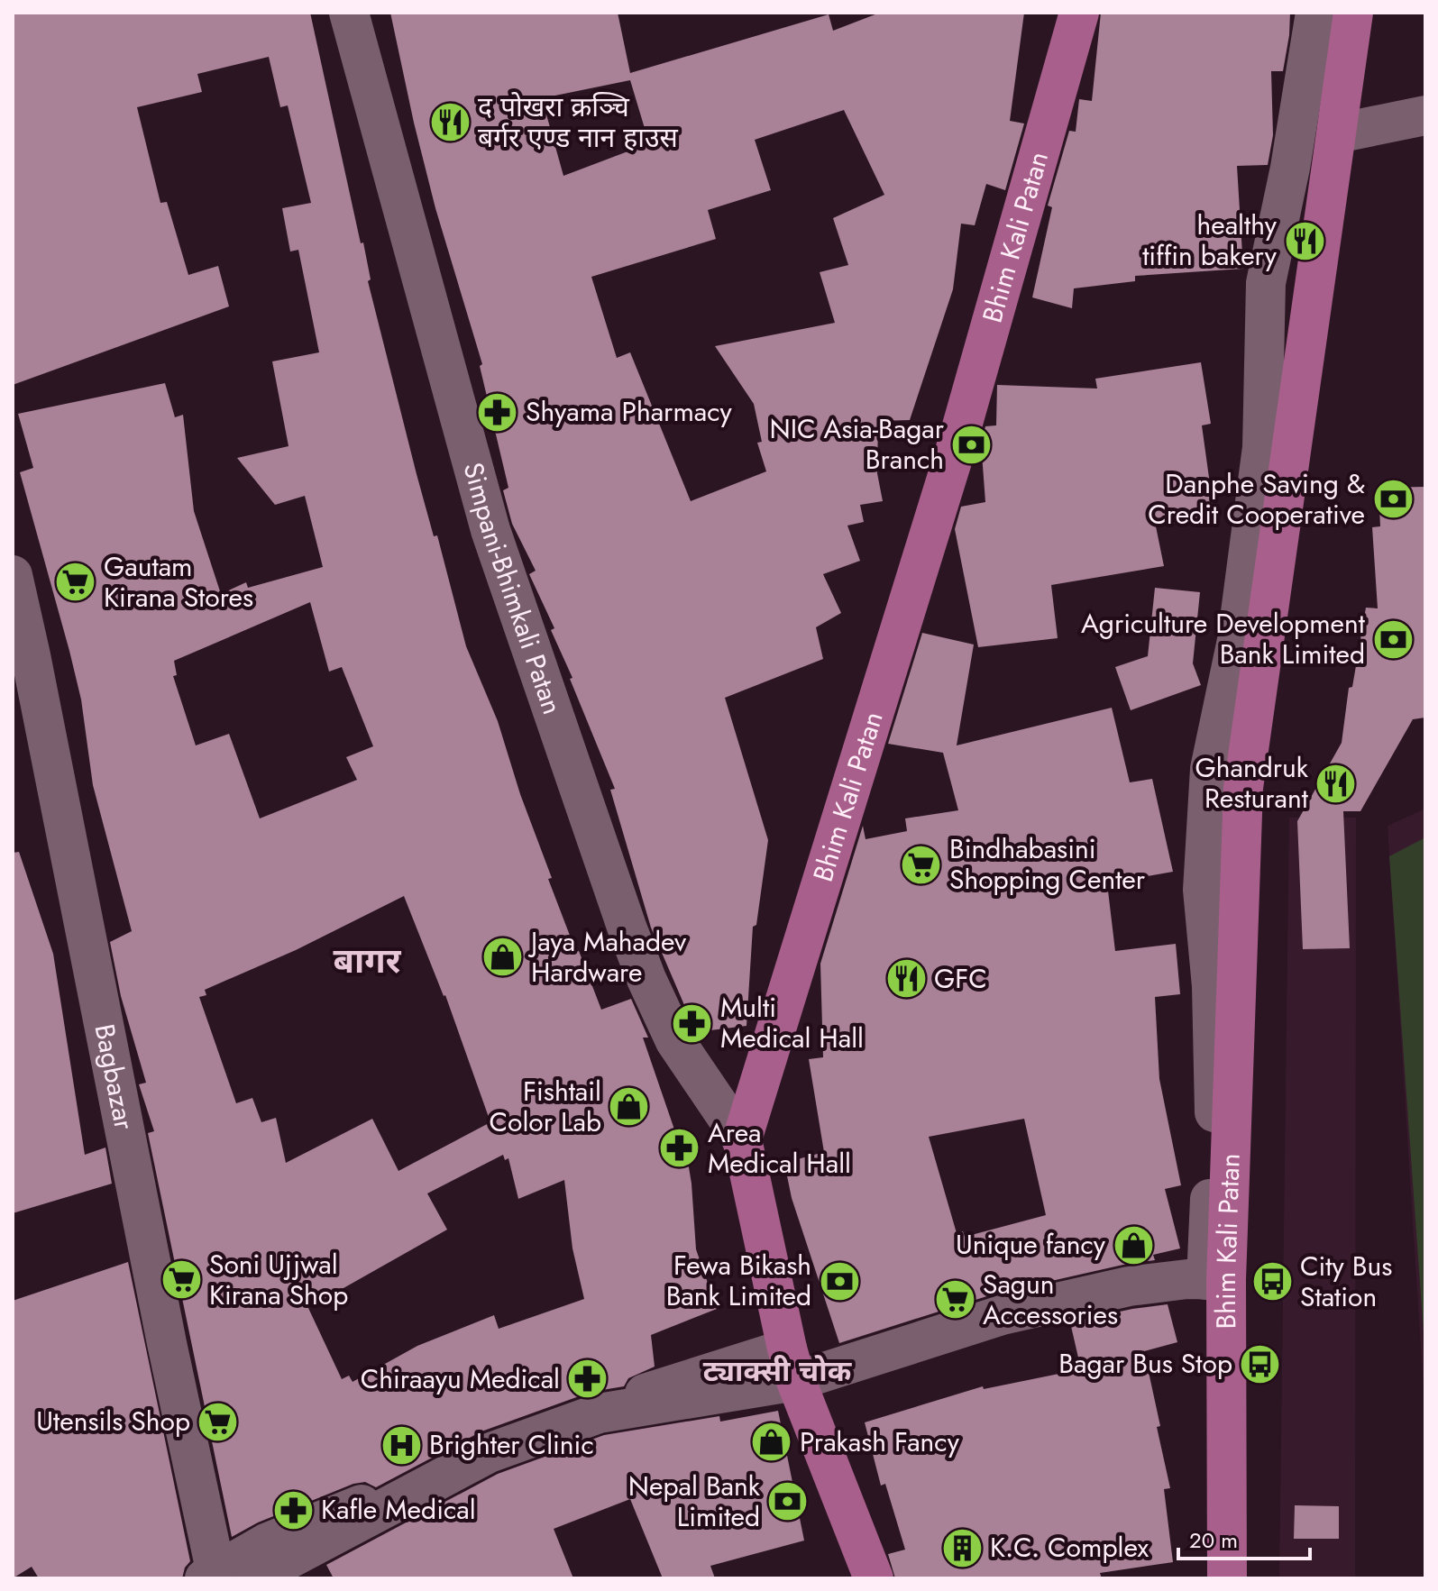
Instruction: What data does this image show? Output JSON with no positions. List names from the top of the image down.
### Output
{
  "streets": {
    "main road": ["Bhim Kali Patan"],
    "street": ["Simpani-Bhimkali Patan", "Bagbazar"]
  },
  "crossings": [
    ["Bhim Kali Patan", "Simpani-Bhimkali Patan"]
  ],
  "districts": ["बागर", "ट्याक्सी चोक"],
  "places": {
    "restaurant": [
      "द पोखरा क्रञ्चि बर्गर एण्ड नान हाउस",
      "healthy tiffin bakery",
      "Ghandruk Resturant",
      "GFC"
    ],
    "pharmacy": [
      "Shyama Pharmacy",
      "Multi Medical Hall",
      "Area Medical Hall",
      "Chiraayu Medical",
      "Kafle Medical"
    ],
    "bank": [
      "NIC Asia-Bagar Branch",
      "Danphe Saving & Credit Cooperative",
      "Agriculture Development Bank Limited",
      "Fewa Bikash Bank Limited",
      "Nepal Bank Limited"
    ],
    "supermarket": [
      "Gautam Kirana Stores",
      "Bindhabasini Shopping Center",
      "Soni Ujjwal Kirana Shop",
      "Sagun Accessories",
      "Utensils Shop"
    ],
    "shop": [
      "Jaya Mahadev Hardware",
      "Fishtail Color Lab",
      "Unique fancy",
      "Prakash Fancy"
    ],
    "bus stop": ["City Bus Station", "Bagar Bus Stop"],
    "hospital": ["Brighter Clinic"],
    "building": ["K.C. Complex"]
  },
  "scale_bar": "20 m"
}
